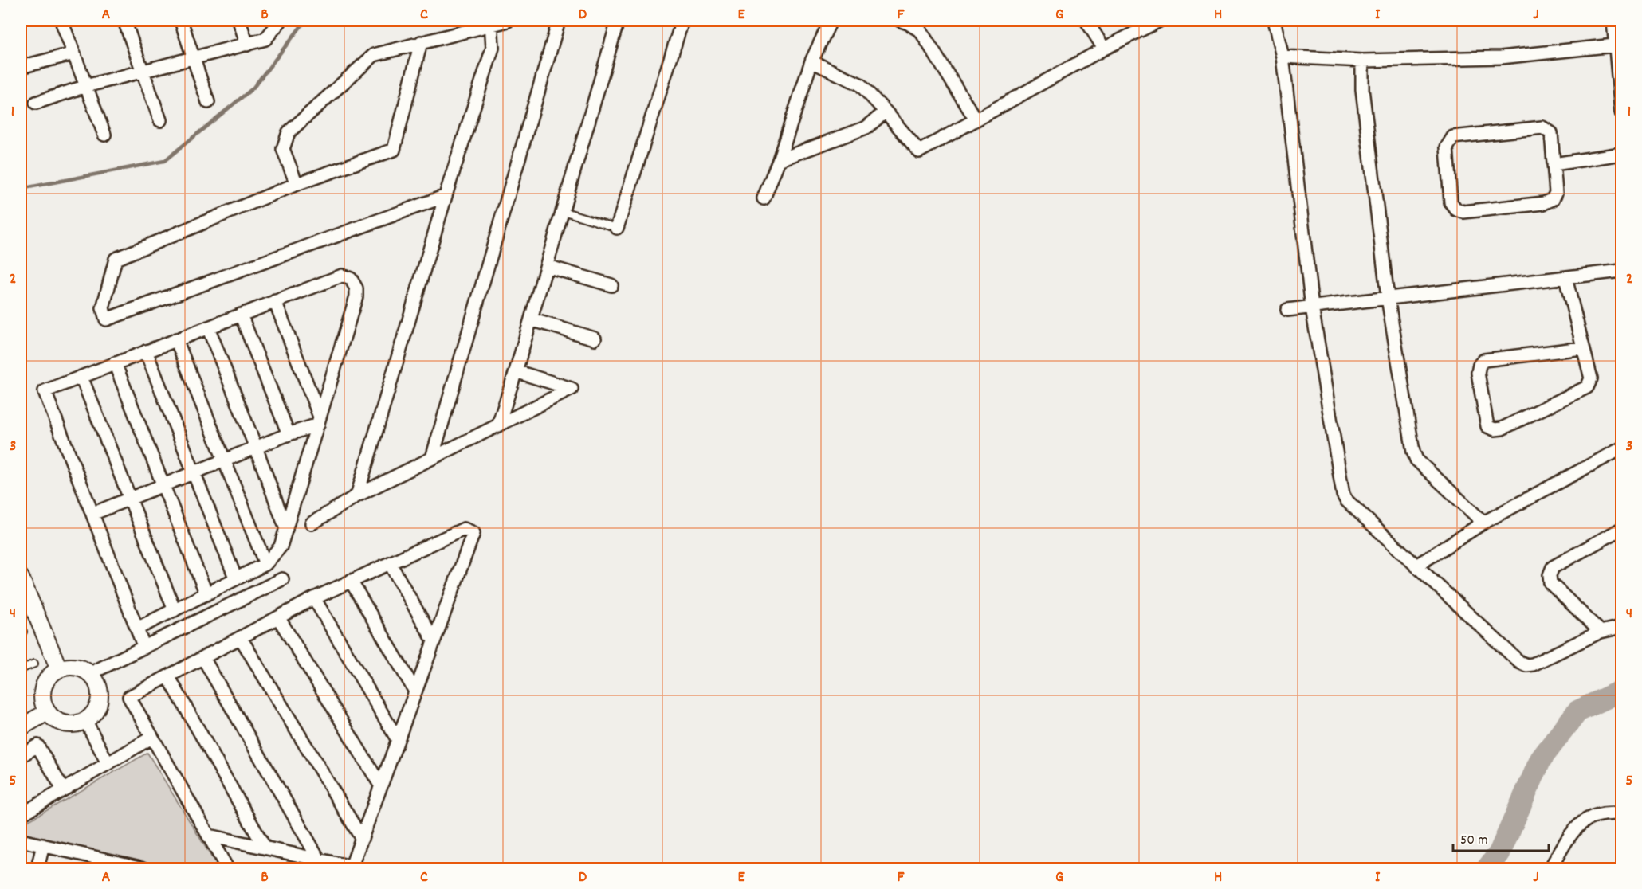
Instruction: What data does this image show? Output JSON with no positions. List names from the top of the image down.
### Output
{
  "scale_bar": "50 m",
  "grid": {
    "columns": [
      "A",
      "B",
      "C",
      "D",
      "E",
      "F",
      "G",
      "H",
      "I",
      "J"
    ],
    "rows": [
      "1",
      "2",
      "3",
      "4",
      "5"
    ]
  }
}
